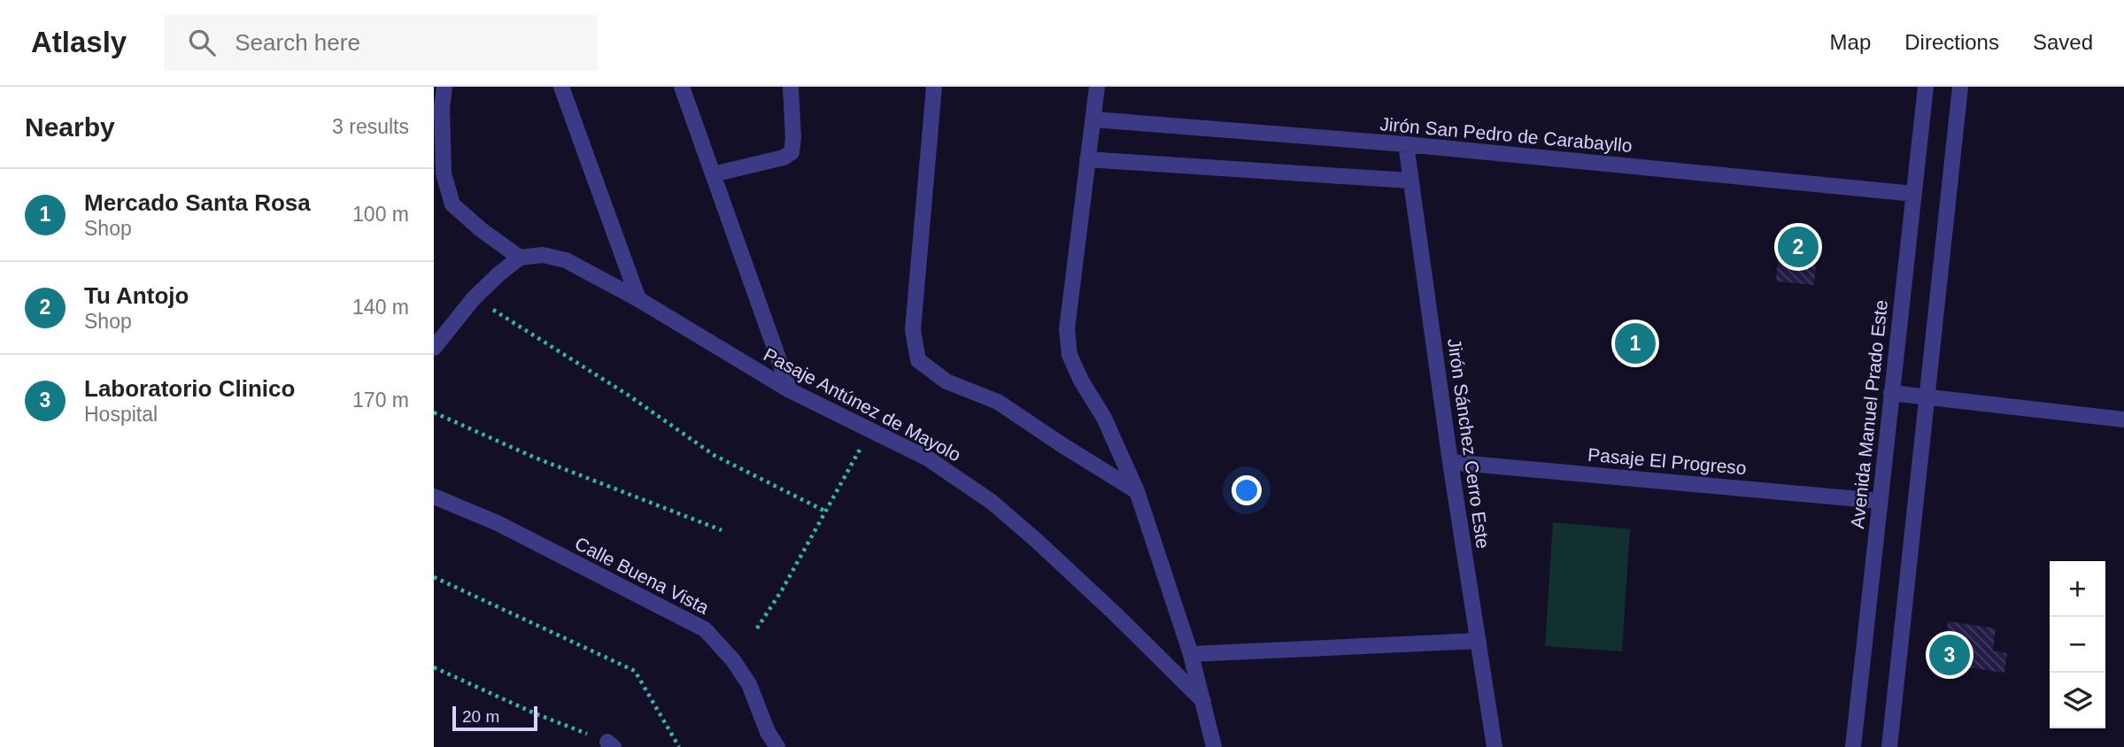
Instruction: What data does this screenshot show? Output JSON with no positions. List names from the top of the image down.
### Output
{
  "streets": {
    "street": [
      "Jirón San Pedro de Carabayllo",
      "Pasaje Antúnez de Mayolo",
      "Avenida Manuel Prado Este",
      "Jirón Sánchez Cerro Este",
      "Pasaje El Progreso",
      "Calle Buena Vista"
    ]
  },
  "crossings": [
    ["Jirón San Pedro de Carabayllo", "Avenida Manuel Prado Este"],
    ["Jirón San Pedro de Carabayllo", "Jirón Sánchez Cerro Este"],
    ["Avenida Manuel Prado Este", "Pasaje El Progreso"],
    ["Jirón Sánchez Cerro Este", "Pasaje El Progreso"]
  ],
  "scale_bar": "20 m",
  "page": {
    "header": "Atlasly",
    "search": "Search here",
    "nav": ["Map", "Directions", "Saved"],
    "heading": ["Nearby", "3 results"],
    "list": [
      {
        "mark": "1",
        "name": "Mercado Santa Rosa",
        "note": "Shop",
        "value": "100 m"
      },
      {
        "mark": "2",
        "name": "Tu Antojo",
        "note": "Shop",
        "value": "140 m"
      },
      {
        "mark": "3",
        "name": "Laboratorio Clinico",
        "note": "Hospital",
        "value": "170 m"
      }
    ],
    "pins": ["2", "1", "3"],
    "map_buttons": ["+", "−"],
    "scale": "20 m"
  }
}
